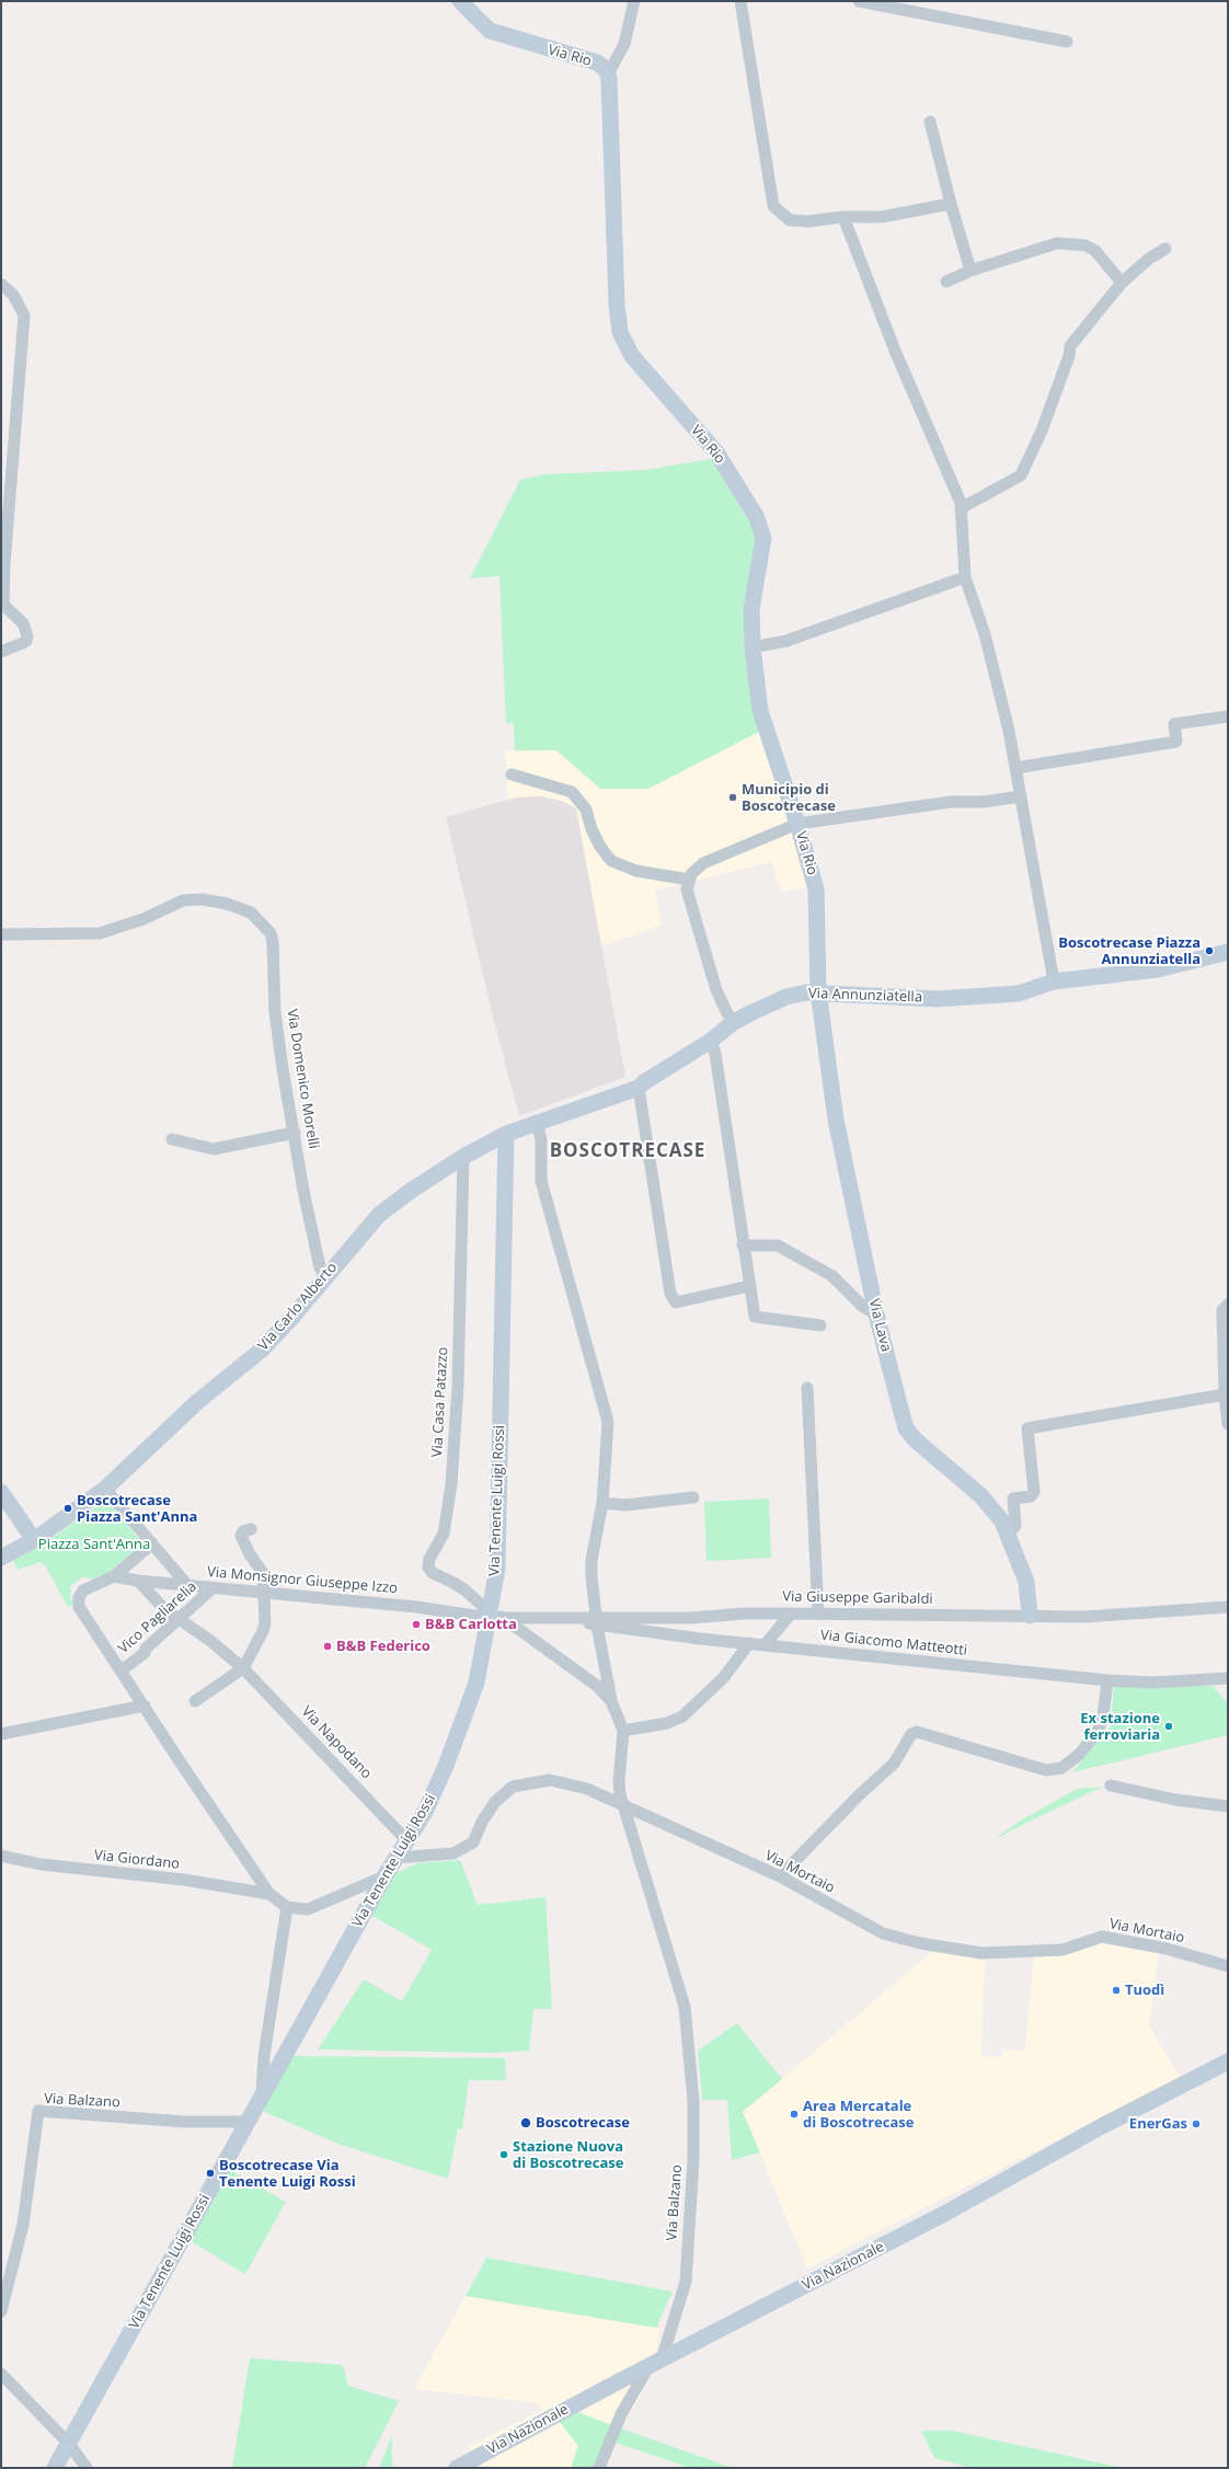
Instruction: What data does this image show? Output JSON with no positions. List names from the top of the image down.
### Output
{
  "streets": {
    "street": [
      "Via Rio",
      "Via Annunziatella",
      "Via Domenico Morelli",
      "Via Carlo Alberto",
      "Via Lava",
      "Via Casa Patazzo",
      "Via Tenente Luigi Rossi",
      "Via Monsignor Giuseppe Izzo",
      "Via Giuseppe Garibaldi",
      "Vico Pagliarelia",
      "Via Giacomo Matteotti",
      "Via Napodano",
      "Via Giordano",
      "Via Mortaio",
      "Via Balzano",
      "Via Nazionale"
    ]
  },
  "crossings": [
    ["Via Rio", "Via Annunziatella"],
    ["Via Rio", "Via Lava"],
    ["Via Annunziatella", "Via Carlo Alberto"],
    ["Via Annunziatella", "Via Lava"],
    ["Via Annunziatella", "Via Tenente Luigi Rossi"],
    ["Via Domenico Morelli", "Via Carlo Alberto"],
    ["Via Carlo Alberto", "Via Casa Patazzo"],
    ["Via Carlo Alberto", "Via Tenente Luigi Rossi"],
    ["Via Lava", "Via Giuseppe Garibaldi"],
    ["Via Casa Patazzo", "Via Tenente Luigi Rossi"],
    ["Via Casa Patazzo", "Via Monsignor Giuseppe Izzo"],
    ["Via Casa Patazzo", "Via Giacomo Matteotti"],
    ["Via Tenente Luigi Rossi", "Via Monsignor Giuseppe Izzo"],
    ["Via Tenente Luigi Rossi", "Via Giacomo Matteotti"],
    ["Via Tenente Luigi Rossi", "Via Napodano"],
    ["Via Tenente Luigi Rossi", "Via Mortaio"],
    ["Via Tenente Luigi Rossi", "Via Balzano"],
    ["Via Monsignor Giuseppe Izzo", "Vico Pagliarelia"],
    ["Via Monsignor Giuseppe Izzo", "Via Giacomo Matteotti"],
    ["Via Monsignor Giuseppe Izzo", "Via Napodano"],
    ["Via Giuseppe Garibaldi", "Via Giacomo Matteotti"],
    ["Vico Pagliarelia", "Via Napodano"],
    ["Via Mortaio", "Via Balzano"],
    ["Via Balzano", "Via Nazionale"]
  ],
  "districts": ["BOSCOTRECASE"],
  "parks": ["Piazza Sant'Anna"],
  "places": [
    "Municipio di Boscotrecase",
    "Boscotrecase Piazza Annunziatella",
    "Boscotrecase Piazza Sant'Anna",
    "B&B Carlotta",
    "B&B Federico",
    "Ex stazione ferroviaria",
    "Tuodì",
    "Area Mercatale di Boscotrecase",
    "Boscotrecase",
    "EnerGas",
    "Stazione Nuova di Boscotrecase",
    "Boscotrecase Via Tenente Luigi Rossi"
  ]
}
